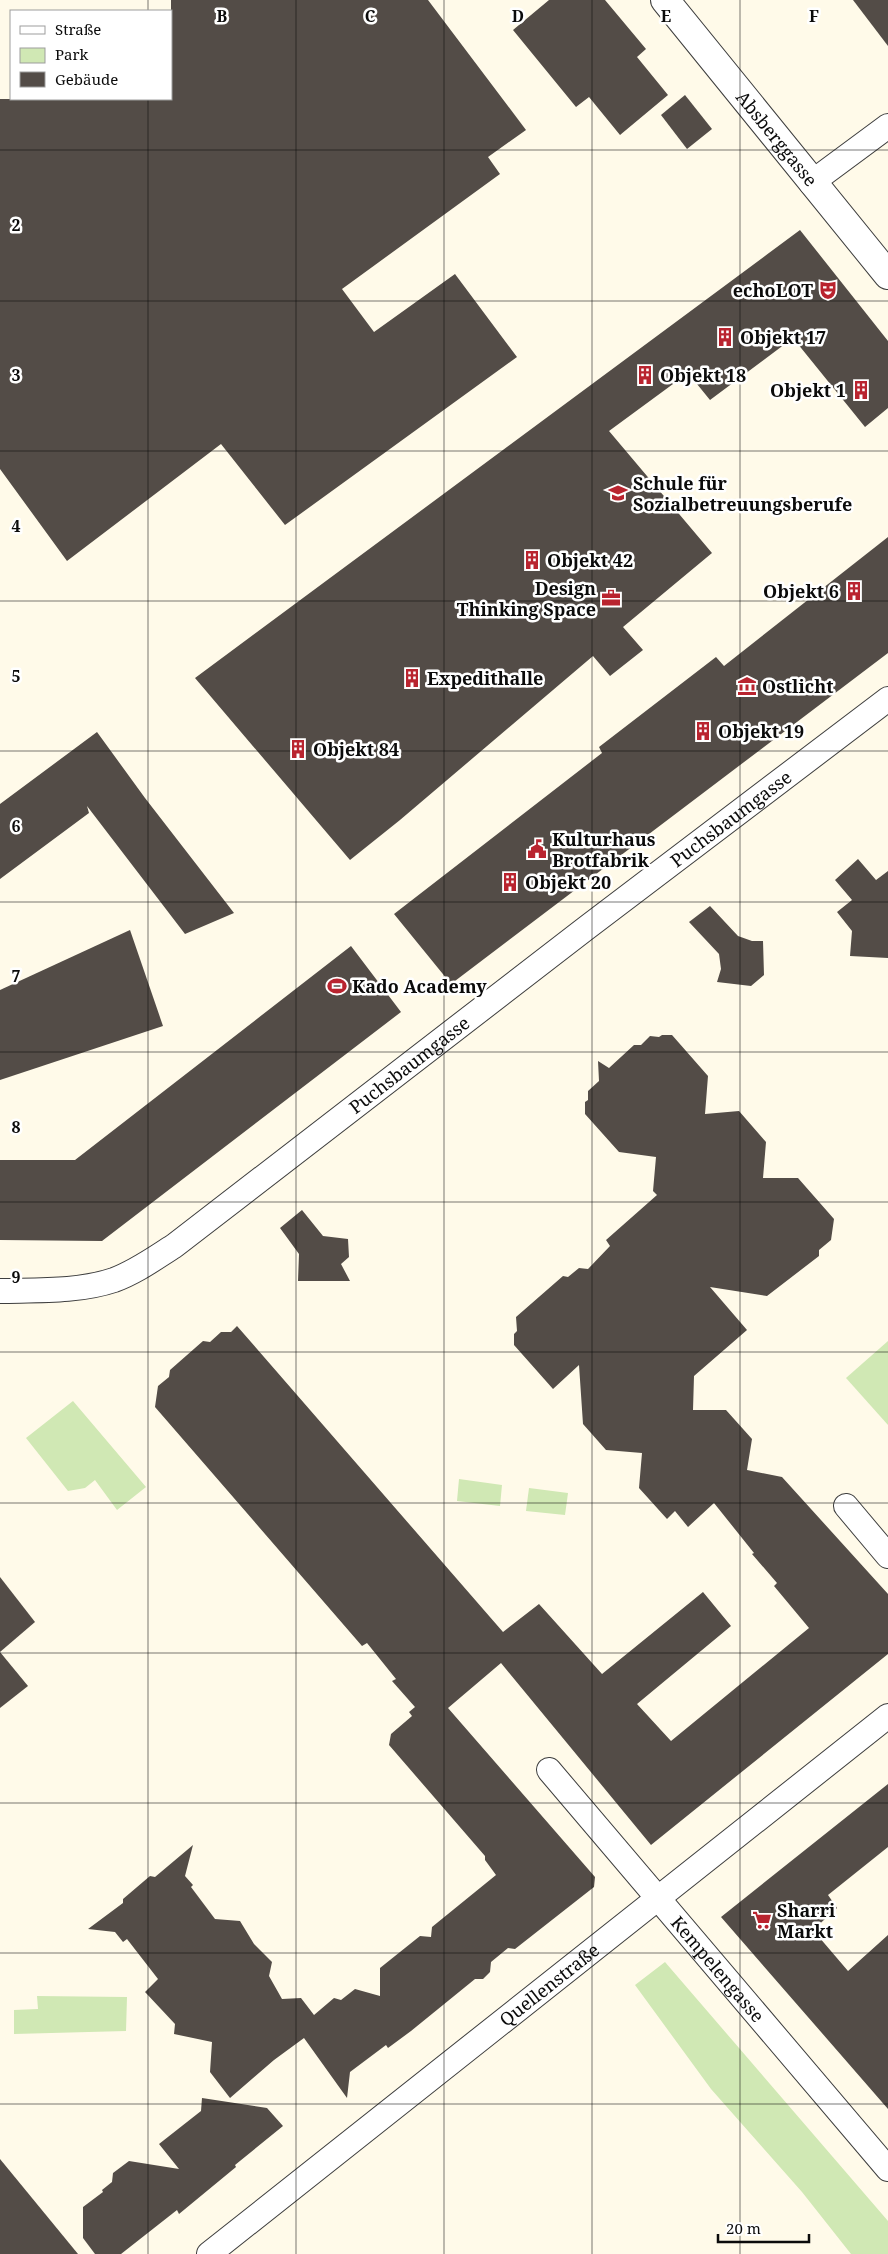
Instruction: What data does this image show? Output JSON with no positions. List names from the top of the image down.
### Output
{
  "streets": {
    "street": [
      "Absberggasse",
      "Puchsbaumgasse",
      "Kempelengasse",
      "Quellenstraße"
    ]
  },
  "crossings": [
    ["Kempelengasse", "Quellenstraße"]
  ],
  "places": {
    "theatre": ["echoLOT"],
    "building": [
      "Objekt 17",
      "Objekt 18",
      "Objekt 1",
      "Objekt 42",
      "Objekt 6",
      "Expedithalle",
      "Objekt 19",
      "Objekt 84",
      "Objekt 20"
    ],
    "school or university": ["Schule für Sozialbetreuungsberufe"],
    "office": ["Design Thinking Space"],
    "museum": ["Ostlicht"],
    "public building": ["Kulturhaus Brotfabrik"],
    "sports": ["Kado Academy"],
    "supermarket": ["Sharri Markt"]
  },
  "legend": ["Straße", "Park", "Gebäude"],
  "scale_bar": "20 m",
  "grid": {
    "columns": [
      "B",
      "C",
      "D",
      "E",
      "F"
    ],
    "rows": [
      "2",
      "3",
      "4",
      "5",
      "6",
      "7",
      "8",
      "9"
    ]
  }
}
